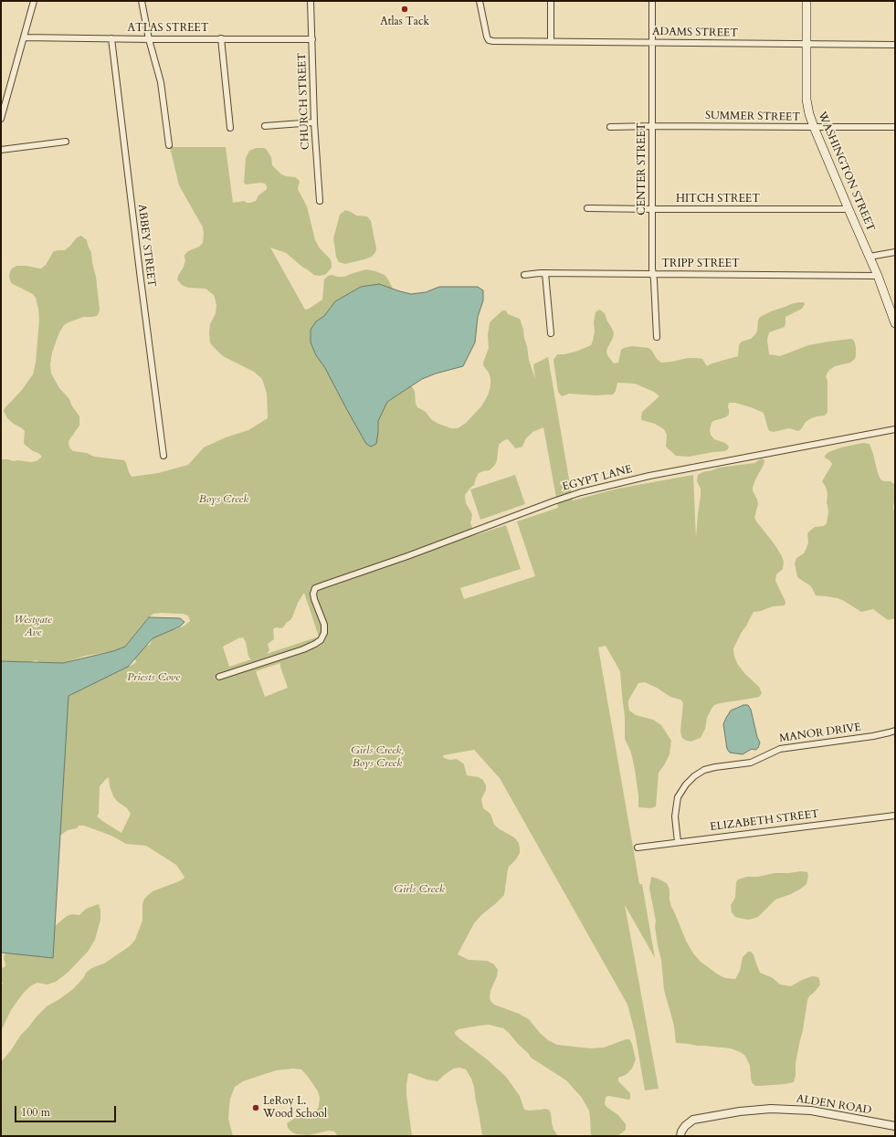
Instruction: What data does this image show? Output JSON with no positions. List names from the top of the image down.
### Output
{
  "streets": {
    "main road": ["WASHINGTON STREET"],
    "street": [
      "ATLAS STREET",
      "ADAMS STREET",
      "CHURCH STREET",
      "SUMMER STREET",
      "CENTER STREET",
      "HITCH STREET",
      "ABBEY STREET",
      "TRIPP STREET",
      "EGYPT LANE",
      "MANOR DRIVE",
      "ELIZABETH STREET",
      "ALDEN ROAD"
    ]
  },
  "crossings": [
    ["ATLAS STREET", "CHURCH STREET"],
    ["ATLAS STREET", "ABBEY STREET"],
    ["ADAMS STREET", "CENTER STREET"],
    ["ADAMS STREET", "WASHINGTON STREET"],
    ["SUMMER STREET", "CENTER STREET"],
    ["SUMMER STREET", "WASHINGTON STREET"],
    ["CENTER STREET", "HITCH STREET"],
    ["CENTER STREET", "TRIPP STREET"],
    ["WASHINGTON STREET", "HITCH STREET"],
    ["WASHINGTON STREET", "TRIPP STREET"],
    ["MANOR DRIVE", "ELIZABETH STREET"]
  ],
  "parks": [
    "Boys Creek",
    "Westgate Ave",
    "Priests Cove",
    "Girls Creek, Boys Creek",
    "Girls Creek"
  ],
  "places": ["Atlas Tack", "LeRoy L. Wood School"],
  "scale_bar": "100 m"
}
